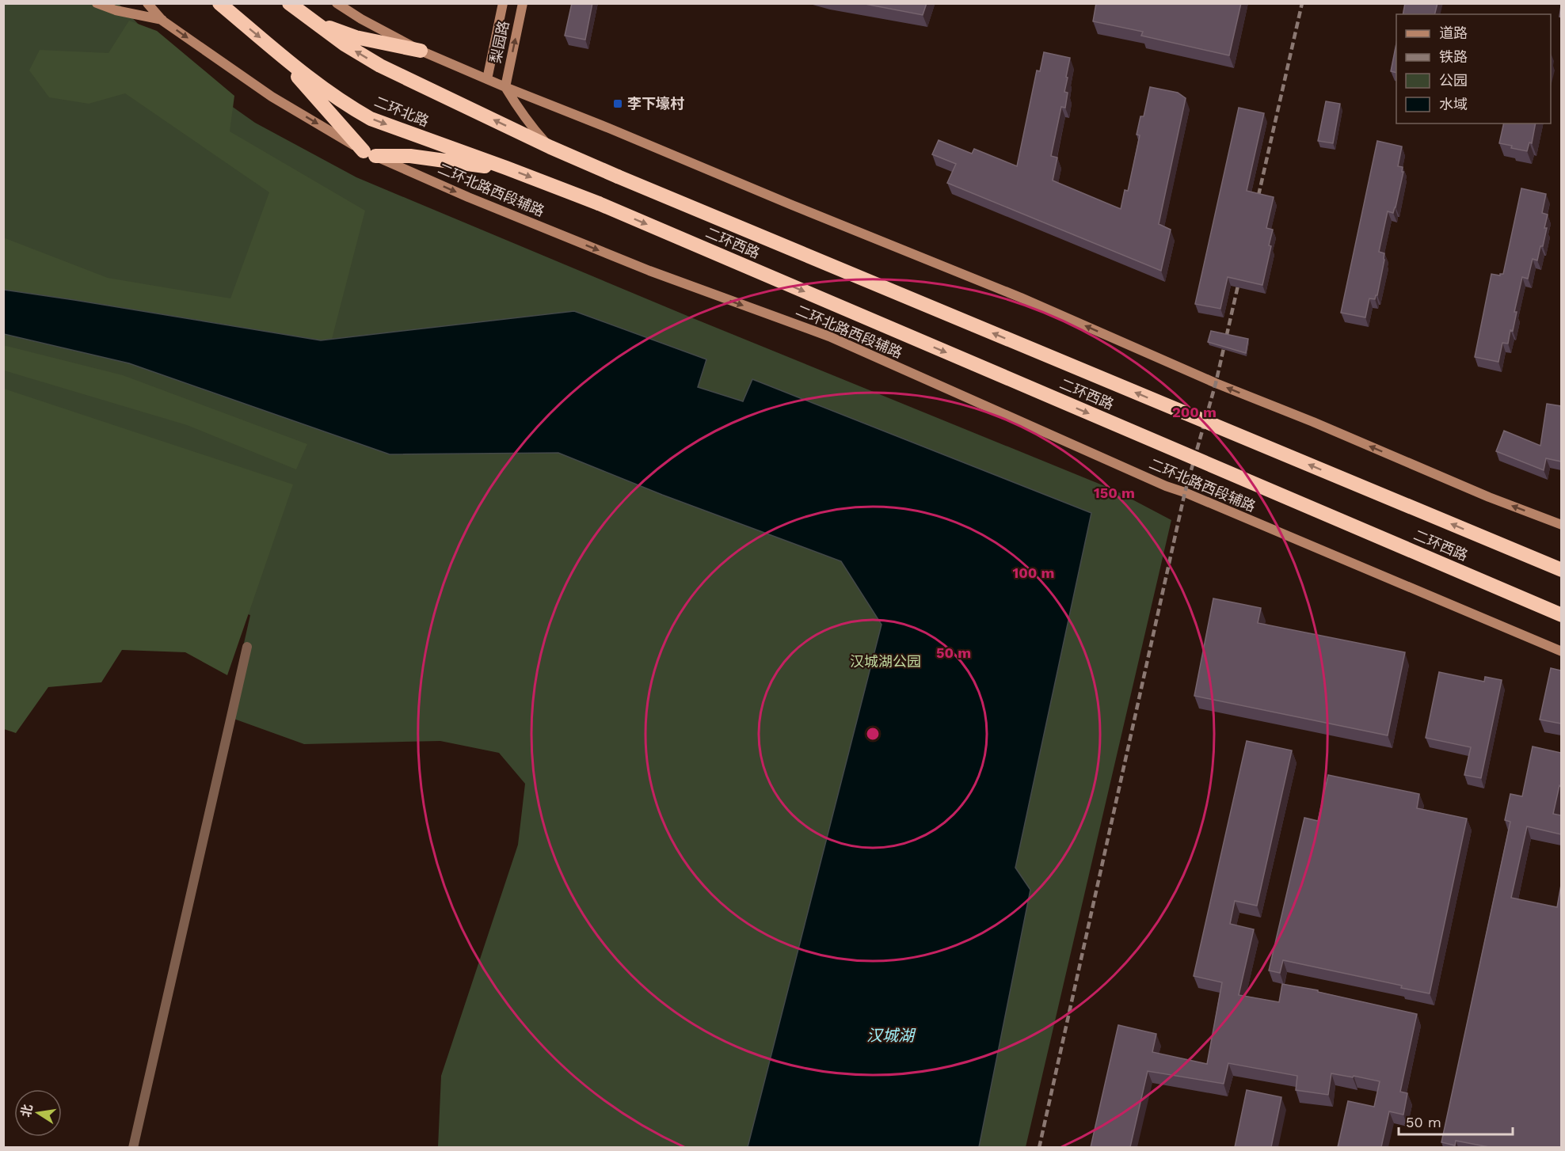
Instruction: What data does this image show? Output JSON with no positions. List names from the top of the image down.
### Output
{
  "streets": {
    "highway": ["二环北路", "二环西路"],
    "main road": ["梨园路", "二环北路西段辅路"]
  },
  "crossings": [
    ["二环北路", "二环西路"]
  ],
  "one_way": ["二环北路西段辅路"],
  "water": ["汉城湖"],
  "parks": ["汉城湖公园"],
  "places": {
    "transit": ["李下壕村"]
  },
  "legend": [
    "道路",
    "铁路",
    "公园",
    "水域"
  ],
  "scale_bar": "50 m",
  "north": "left",
  "rings": [
    "200 m",
    "150 m",
    "100 m",
    "50 m"
  ]
}
